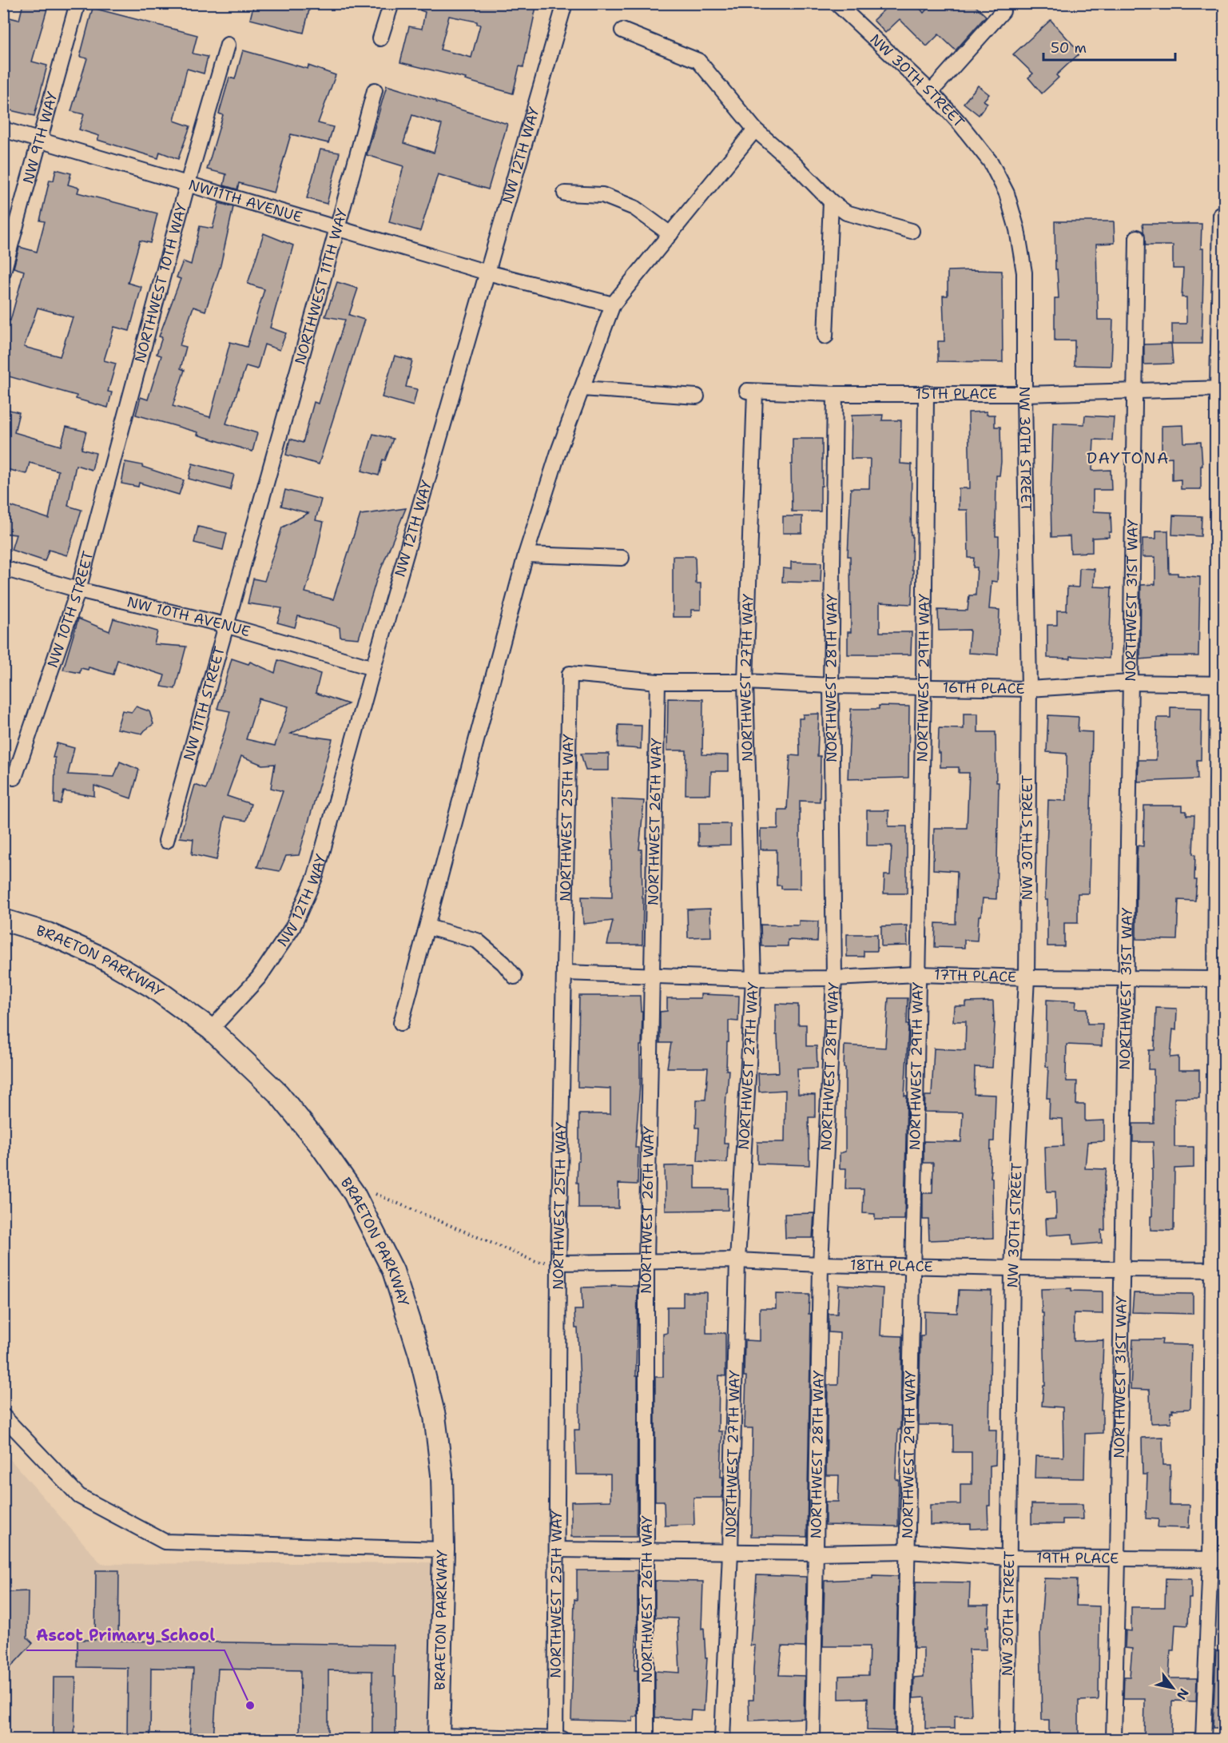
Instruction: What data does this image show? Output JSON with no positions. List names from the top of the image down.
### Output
{
  "streets": {
    "street": [
      "NW 30TH STREET",
      "NW 9TH WAY",
      "NW 12TH WAY",
      "NW11TH AVENUE",
      "NORTHWEST 10TH WAY",
      "NORTHWEST 11TH WAY",
      "15TH PLACE",
      "NORTHWEST 31ST WAY",
      "NW 10TH STREET",
      "NW 10TH AVENUE",
      "NORTHWEST 27TH WAY",
      "NORTHWEST 28TH WAY",
      "NORTHWEST 29TH WAY",
      "16TH PLACE",
      "NW 11TH STREET",
      "NORTHWEST 25TH WAY",
      "NORTHWEST 26TH WAY",
      "BRAETON PARKWAY",
      "17TH PLACE",
      "18TH PLACE",
      "19TH PLACE"
    ]
  },
  "crossings": [
    ["NW 30TH STREET", "15TH PLACE"],
    ["NW 30TH STREET", "16TH PLACE"],
    ["NW 30TH STREET", "17TH PLACE"],
    ["NW 30TH STREET", "18TH PLACE"],
    ["NW 30TH STREET", "19TH PLACE"],
    ["NW 9TH WAY", "NW11TH AVENUE"],
    ["NW 12TH WAY", "NW11TH AVENUE"],
    ["NW 12TH WAY", "NW 10TH AVENUE"],
    ["NW 12TH WAY", "BRAETON PARKWAY"],
    ["NW11TH AVENUE", "NORTHWEST 10TH WAY"],
    ["NW11TH AVENUE", "NORTHWEST 11TH WAY"],
    ["NORTHWEST 10TH WAY", "NW 10TH STREET"],
    ["NORTHWEST 11TH WAY", "NW 11TH STREET"],
    ["15TH PLACE", "NORTHWEST 31ST WAY"],
    ["15TH PLACE", "NORTHWEST 27TH WAY"],
    ["15TH PLACE", "NORTHWEST 28TH WAY"],
    ["15TH PLACE", "NORTHWEST 29TH WAY"],
    ["NORTHWEST 31ST WAY", "16TH PLACE"],
    ["NORTHWEST 31ST WAY", "17TH PLACE"],
    ["NORTHWEST 31ST WAY", "18TH PLACE"],
    ["NORTHWEST 31ST WAY", "19TH PLACE"],
    ["NW 10TH STREET", "NW 10TH AVENUE"],
    ["NW 10TH AVENUE", "NW 11TH STREET"],
    ["NORTHWEST 27TH WAY", "16TH PLACE"],
    ["NORTHWEST 27TH WAY", "17TH PLACE"],
    ["NORTHWEST 27TH WAY", "18TH PLACE"],
    ["NORTHWEST 27TH WAY", "19TH PLACE"],
    ["NORTHWEST 28TH WAY", "16TH PLACE"],
    ["NORTHWEST 28TH WAY", "17TH PLACE"],
    ["NORTHWEST 28TH WAY", "18TH PLACE"],
    ["NORTHWEST 28TH WAY", "19TH PLACE"],
    ["NORTHWEST 29TH WAY", "16TH PLACE"],
    ["NORTHWEST 29TH WAY", "17TH PLACE"],
    ["NORTHWEST 29TH WAY", "18TH PLACE"],
    ["NORTHWEST 29TH WAY", "19TH PLACE"],
    ["16TH PLACE", "NORTHWEST 25TH WAY"],
    ["16TH PLACE", "NORTHWEST 26TH WAY"],
    ["NORTHWEST 25TH WAY", "17TH PLACE"],
    ["NORTHWEST 25TH WAY", "18TH PLACE"],
    ["NORTHWEST 25TH WAY", "19TH PLACE"],
    ["NORTHWEST 26TH WAY", "17TH PLACE"],
    ["NORTHWEST 26TH WAY", "18TH PLACE"],
    ["NORTHWEST 26TH WAY", "19TH PLACE"]
  ],
  "districts": ["DAYTONA"],
  "places": ["Ascot Primary School"],
  "scale_bar": "50 m",
  "north": "bottom right"
}
